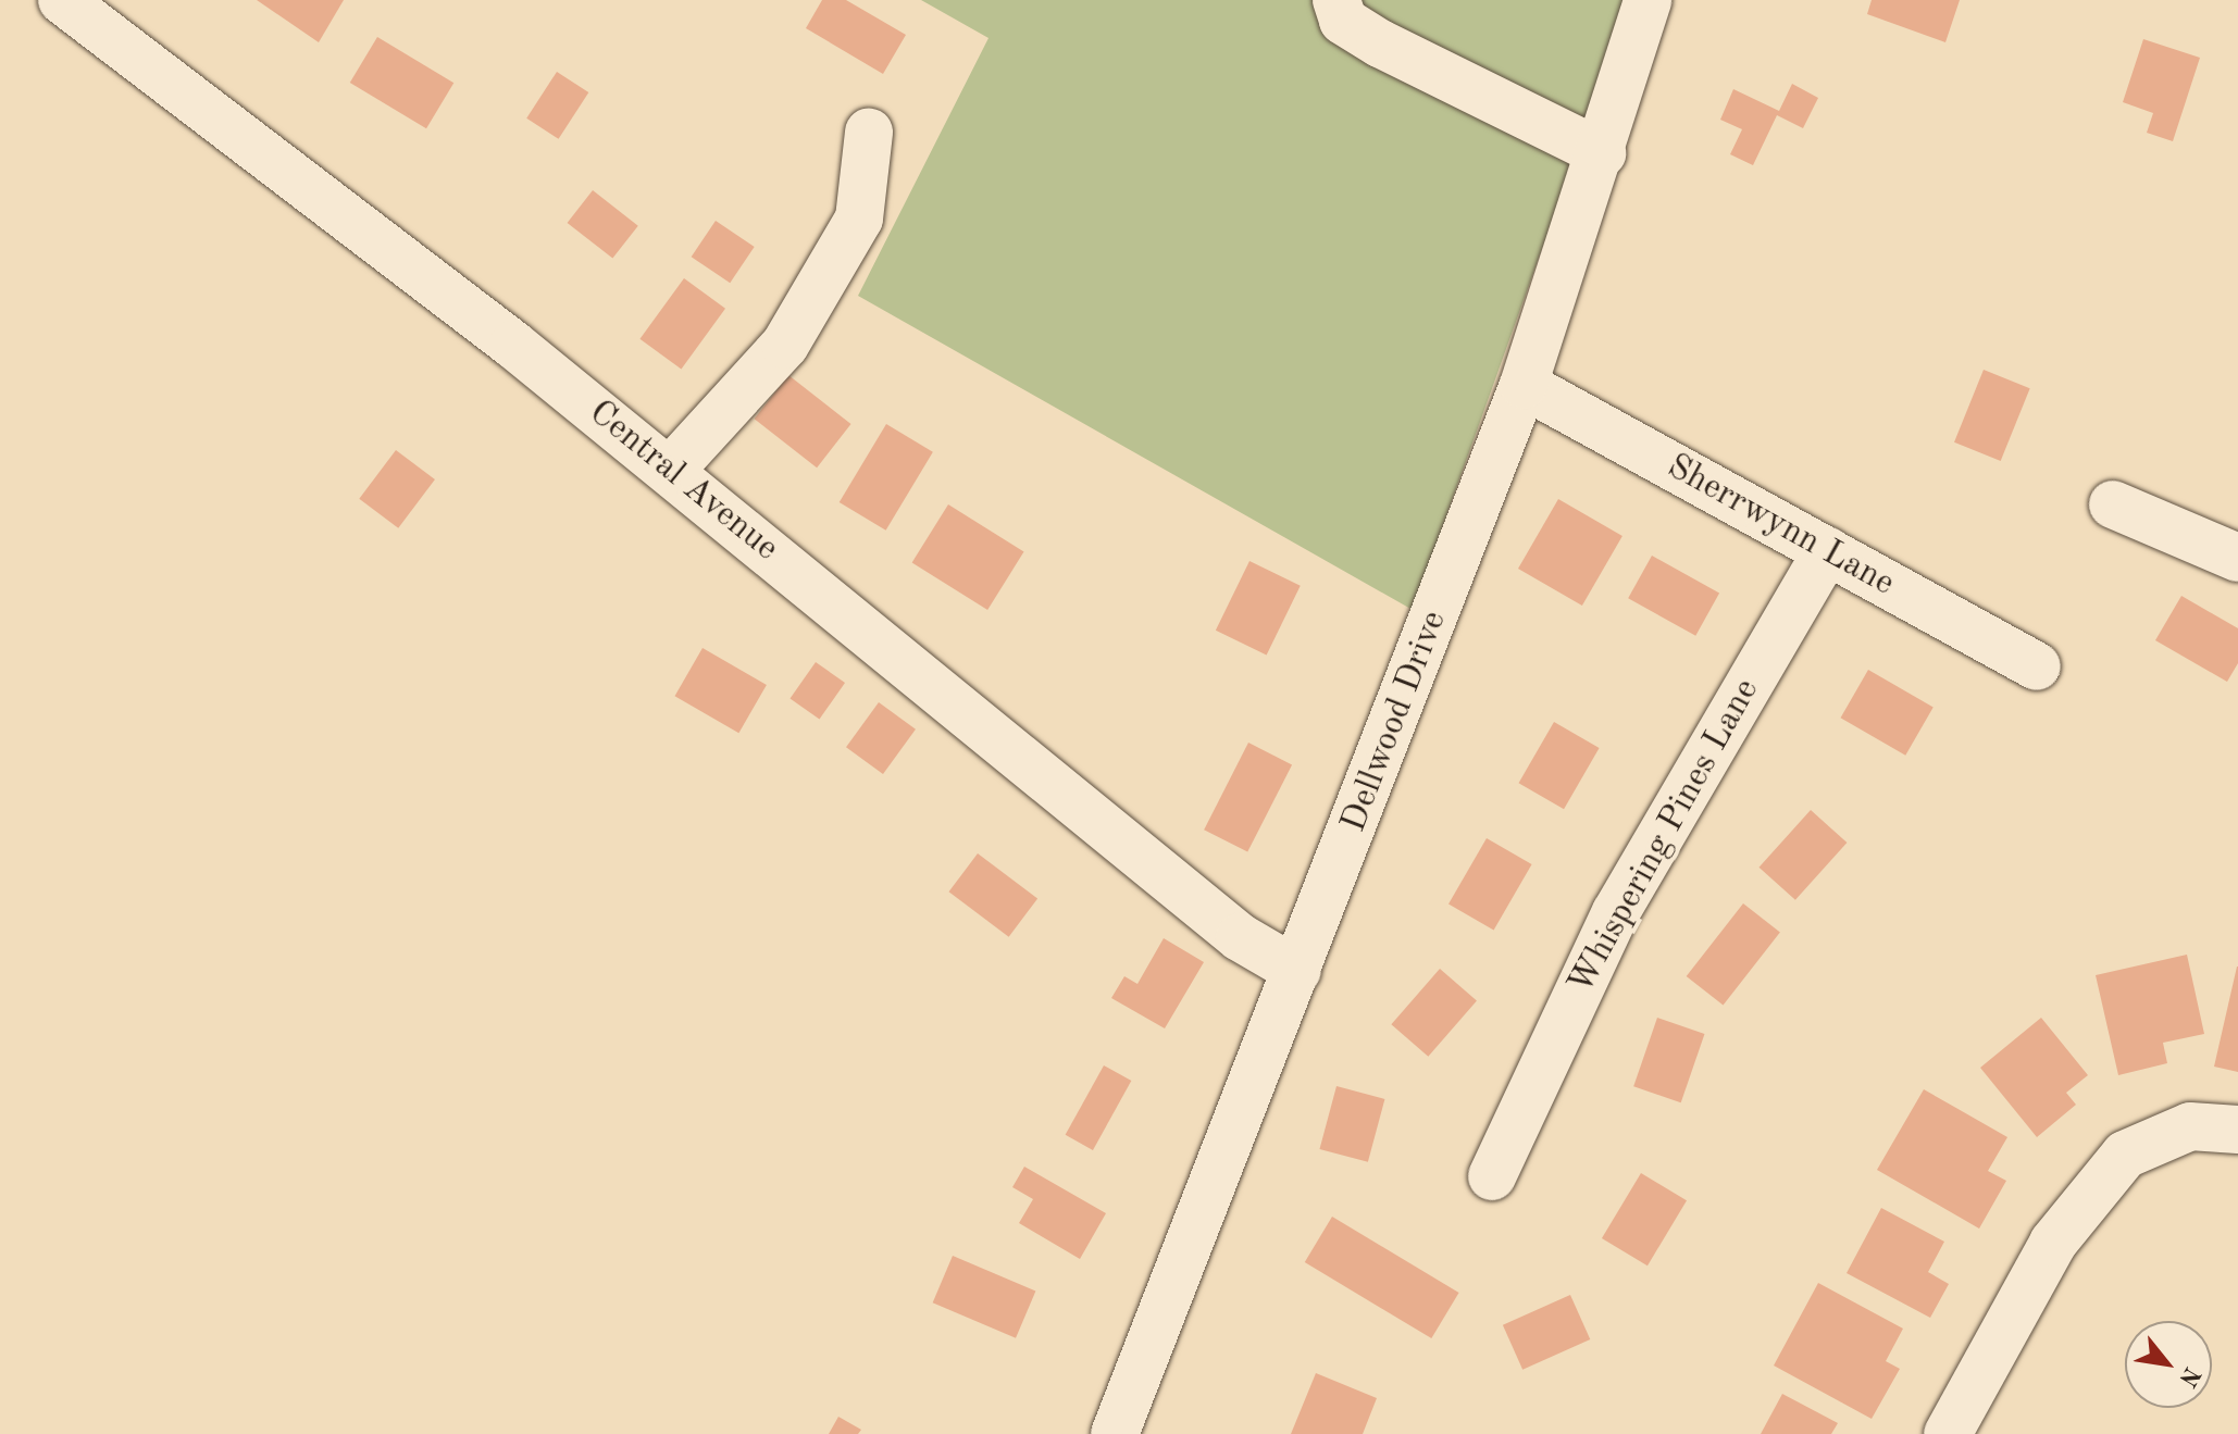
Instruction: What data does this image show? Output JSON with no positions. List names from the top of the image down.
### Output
{
  "streets": {
    "street": [
      "Central Avenue",
      "Sherrwynn Lane",
      "Dellwood Drive",
      "Whispering Pines Lane"
    ]
  },
  "crossings": [
    ["Central Avenue", "Dellwood Drive"],
    ["Sherrwynn Lane", "Dellwood Drive"],
    ["Sherrwynn Lane", "Whispering Pines Lane"]
  ],
  "north": "bottom right"
}
